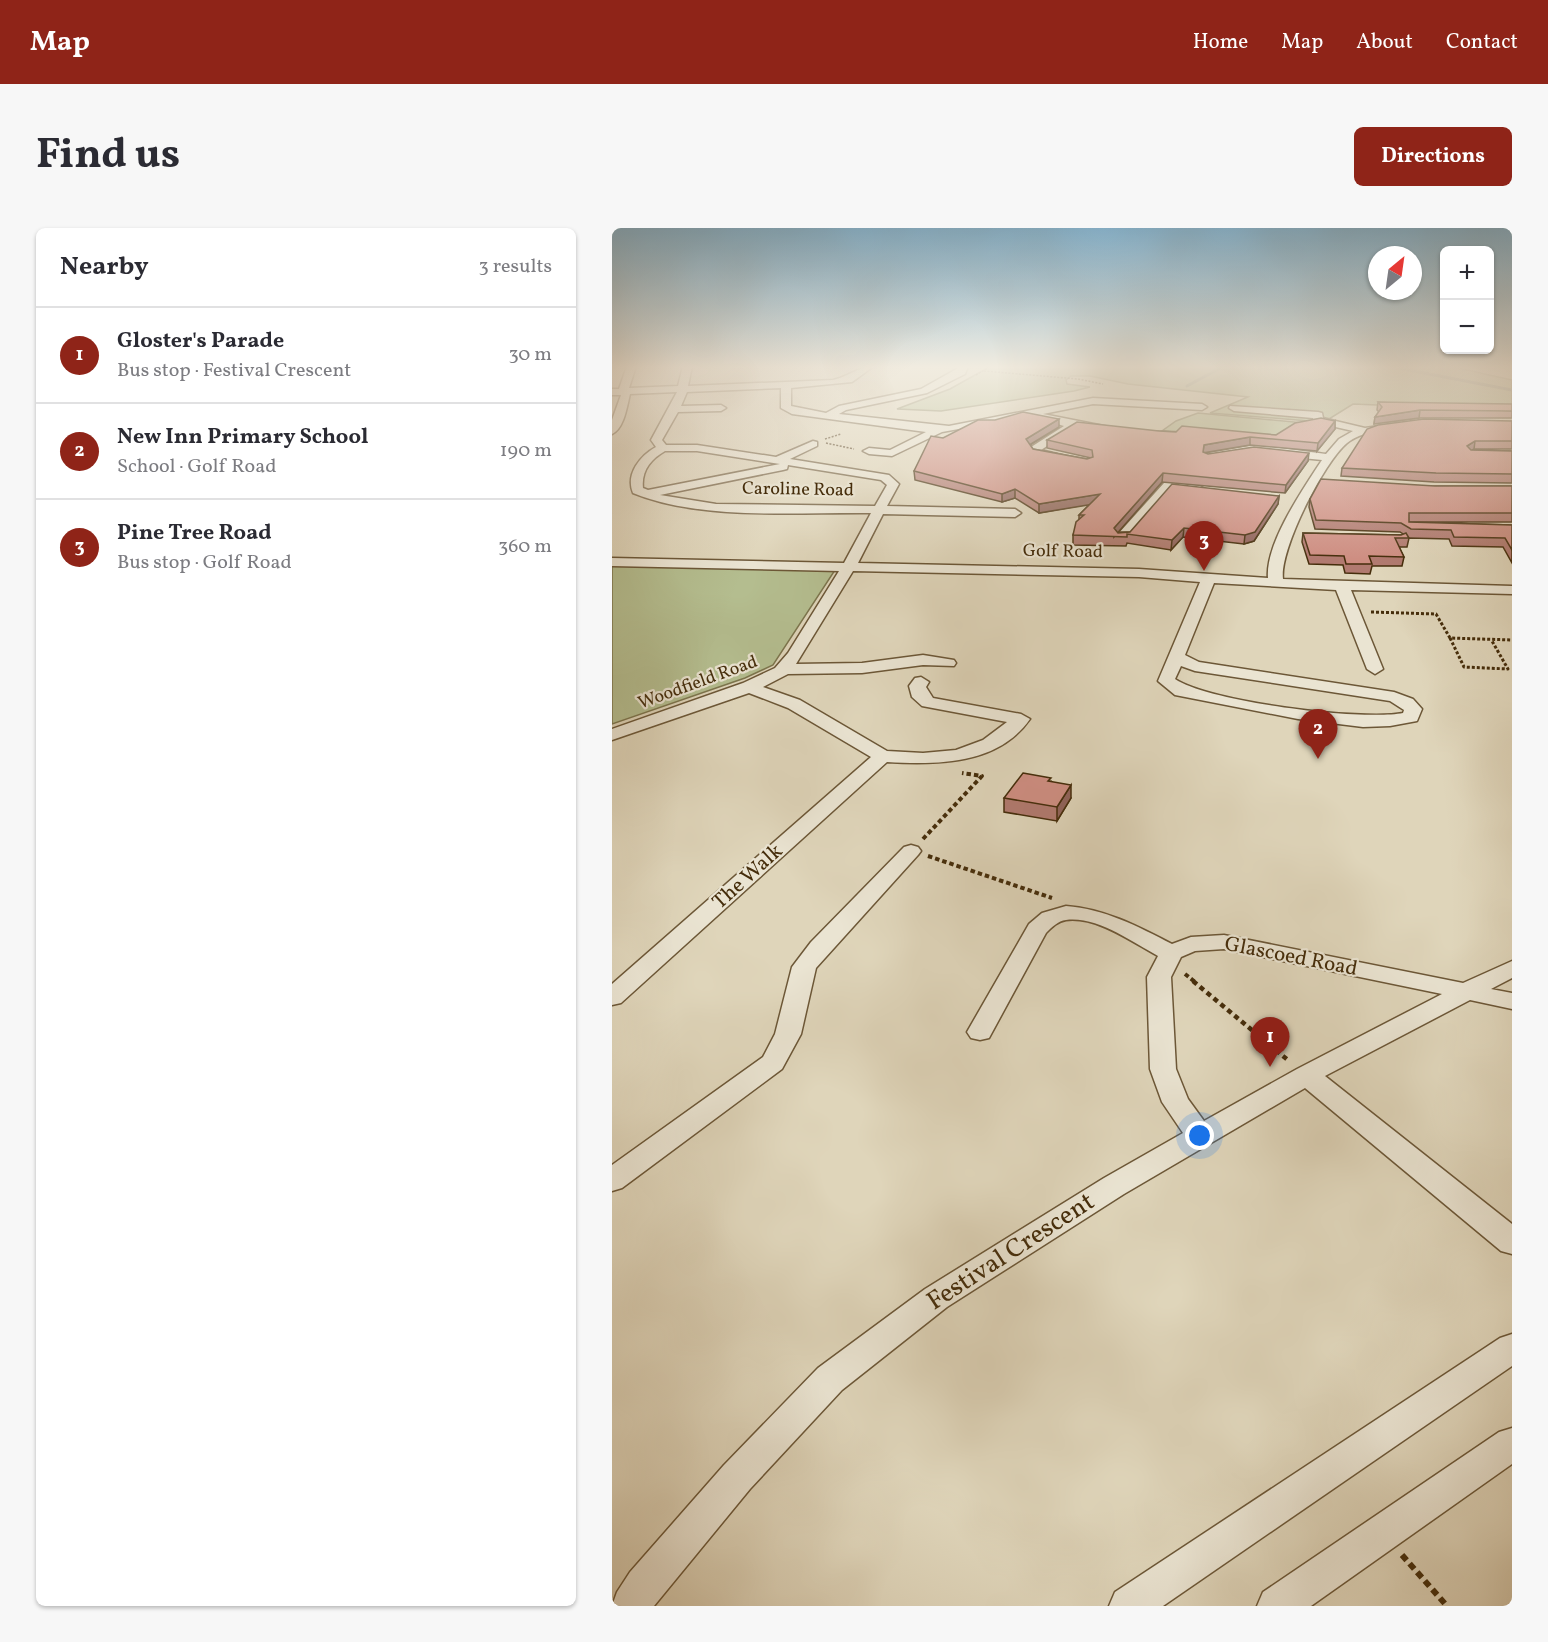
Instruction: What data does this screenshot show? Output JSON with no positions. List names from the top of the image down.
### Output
{
  "streets": {
    "street": [
      "Caroline Road",
      "Golf Road",
      "Woodfield Road",
      "The Walk",
      "Glascoed Road",
      "Festival Crescent"
    ]
  },
  "crossings": [
    ["Caroline Road", "Woodfield Road"],
    ["Golf Road", "Woodfield Road"],
    ["Glascoed Road", "Festival Crescent"]
  ],
  "north": "top right",
  "page": {
    "header": "Map",
    "nav": [
      "Home",
      "Map",
      "About",
      "Contact"
    ],
    "title": "Find us",
    "buttons": "Directions",
    "heading": ["Nearby", "3 results"],
    "map_buttons": ["+", "−"],
    "list": [
      {
        "mark": "1",
        "name": "Gloster's Parade",
        "note": "Bus stop · Festival Crescent",
        "value": "30 m"
      },
      {
        "mark": "2",
        "name": "New Inn Primary School",
        "note": "School · Golf Road",
        "value": "190 m"
      },
      {
        "mark": "3",
        "name": "Pine Tree Road",
        "note": "Bus stop · Golf Road",
        "value": "360 m"
      }
    ],
    "pins": ["3", "2", "1"]
  }
}
